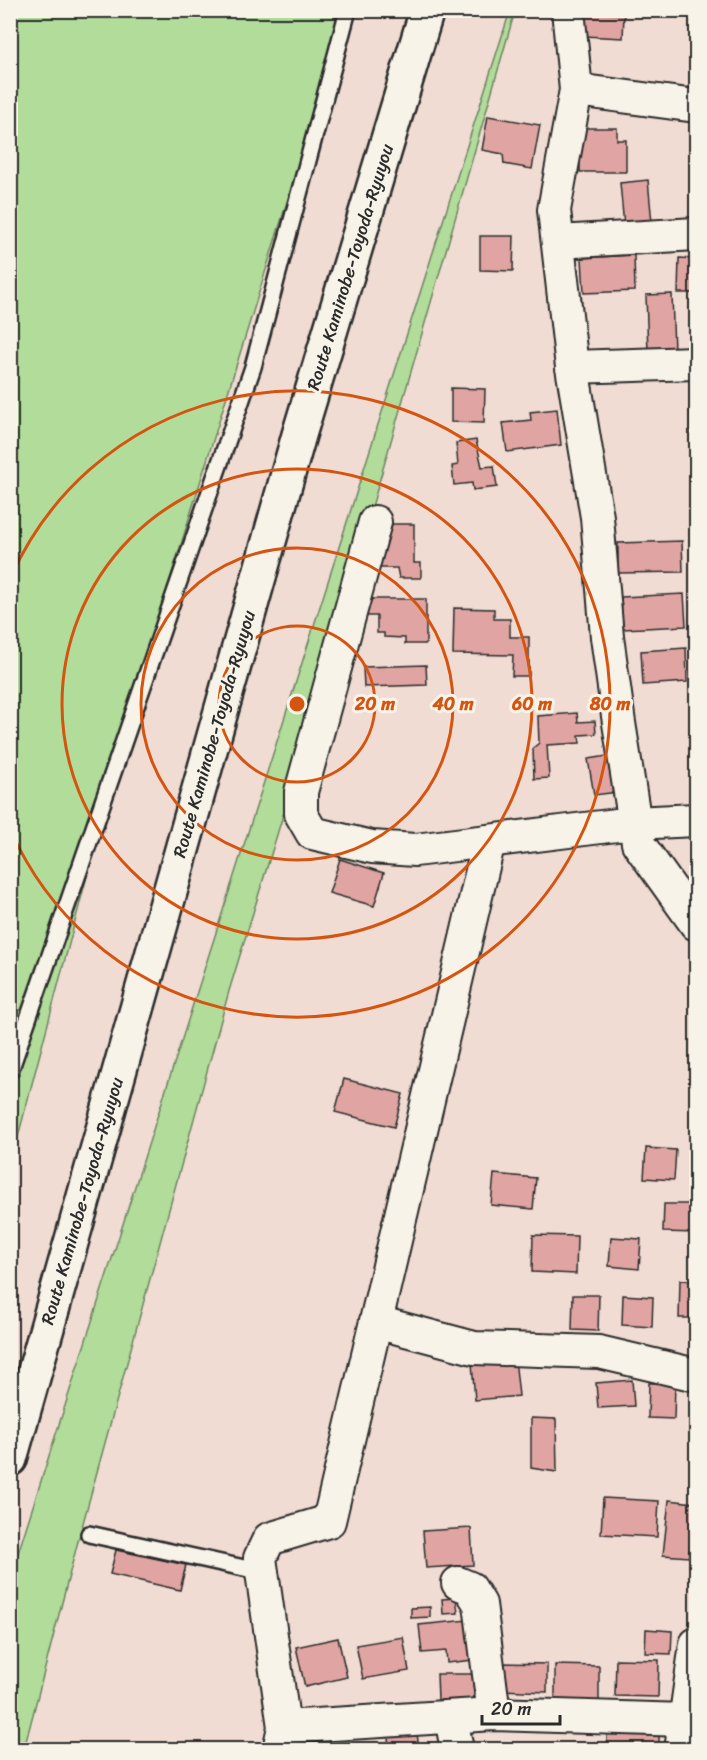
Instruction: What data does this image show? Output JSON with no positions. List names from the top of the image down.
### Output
{
  "streets": {
    "main road": ["Route Kaminobe-Toyoda-Ryuyou"]
  },
  "scale_bar": "20 m",
  "rings": [
    "20 m",
    "40 m",
    "60 m",
    "80 m"
  ]
}
